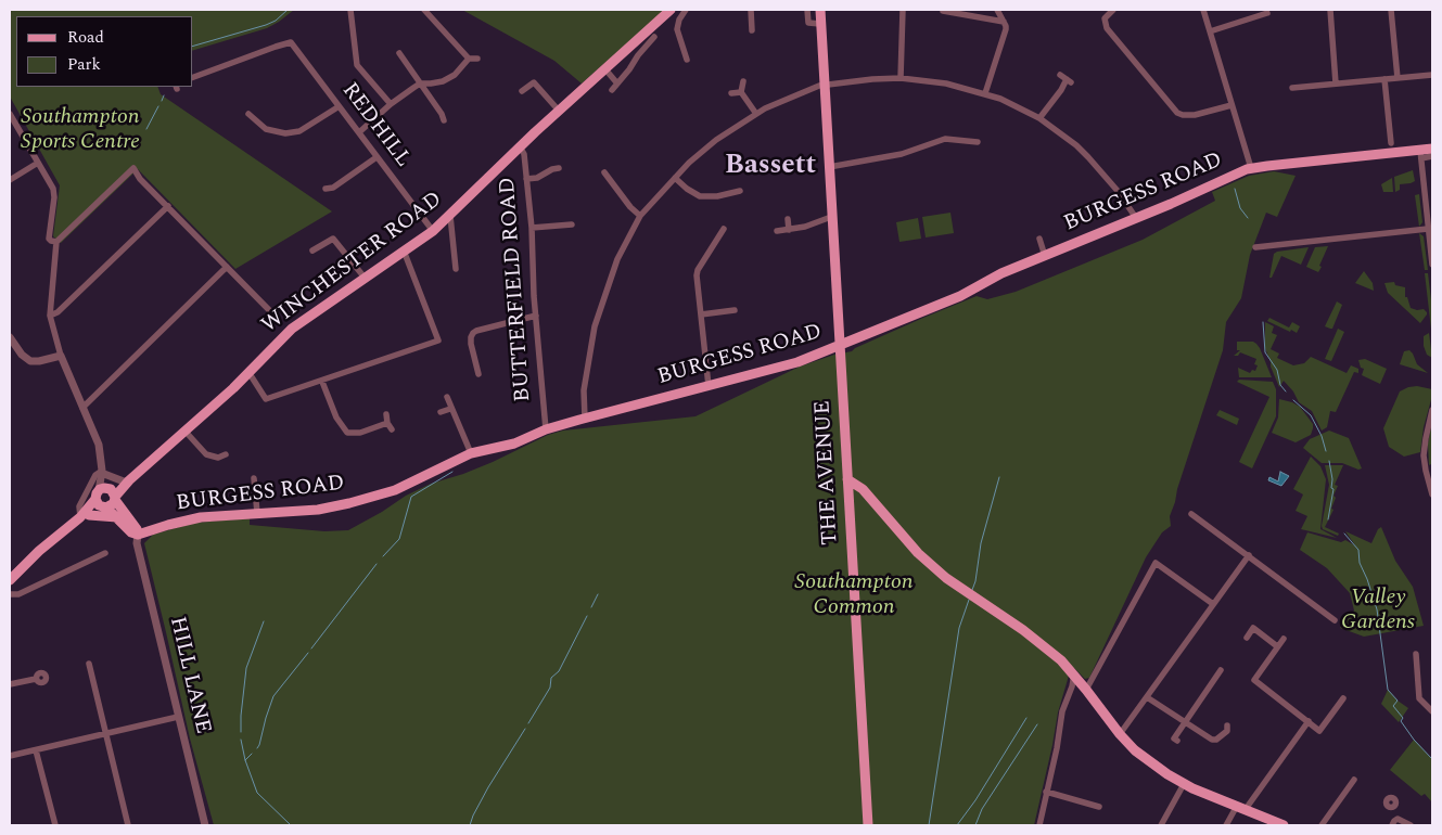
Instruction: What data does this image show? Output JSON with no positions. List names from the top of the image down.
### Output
{
  "streets": {
    "main road": [
      "BURGESS ROAD",
      "WINCHESTER ROAD",
      "THE AVENUE",
      "HILL LANE"
    ],
    "street": ["REDHILL", "BUTTERFIELD ROAD"]
  },
  "crossings": [
    ["REDHILL", "WINCHESTER ROAD"],
    ["BURGESS ROAD", "BUTTERFIELD ROAD"],
    ["BURGESS ROAD", "THE AVENUE"],
    ["BURGESS ROAD", "HILL LANE"],
    ["WINCHESTER ROAD", "BUTTERFIELD ROAD"],
    ["WINCHESTER ROAD", "HILL LANE"]
  ],
  "districts": ["Bassett"],
  "parks": ["Southampton Sports Centre", "Southampton Common", "Valley Gardens"],
  "legend": ["Road", "Park"]
}
